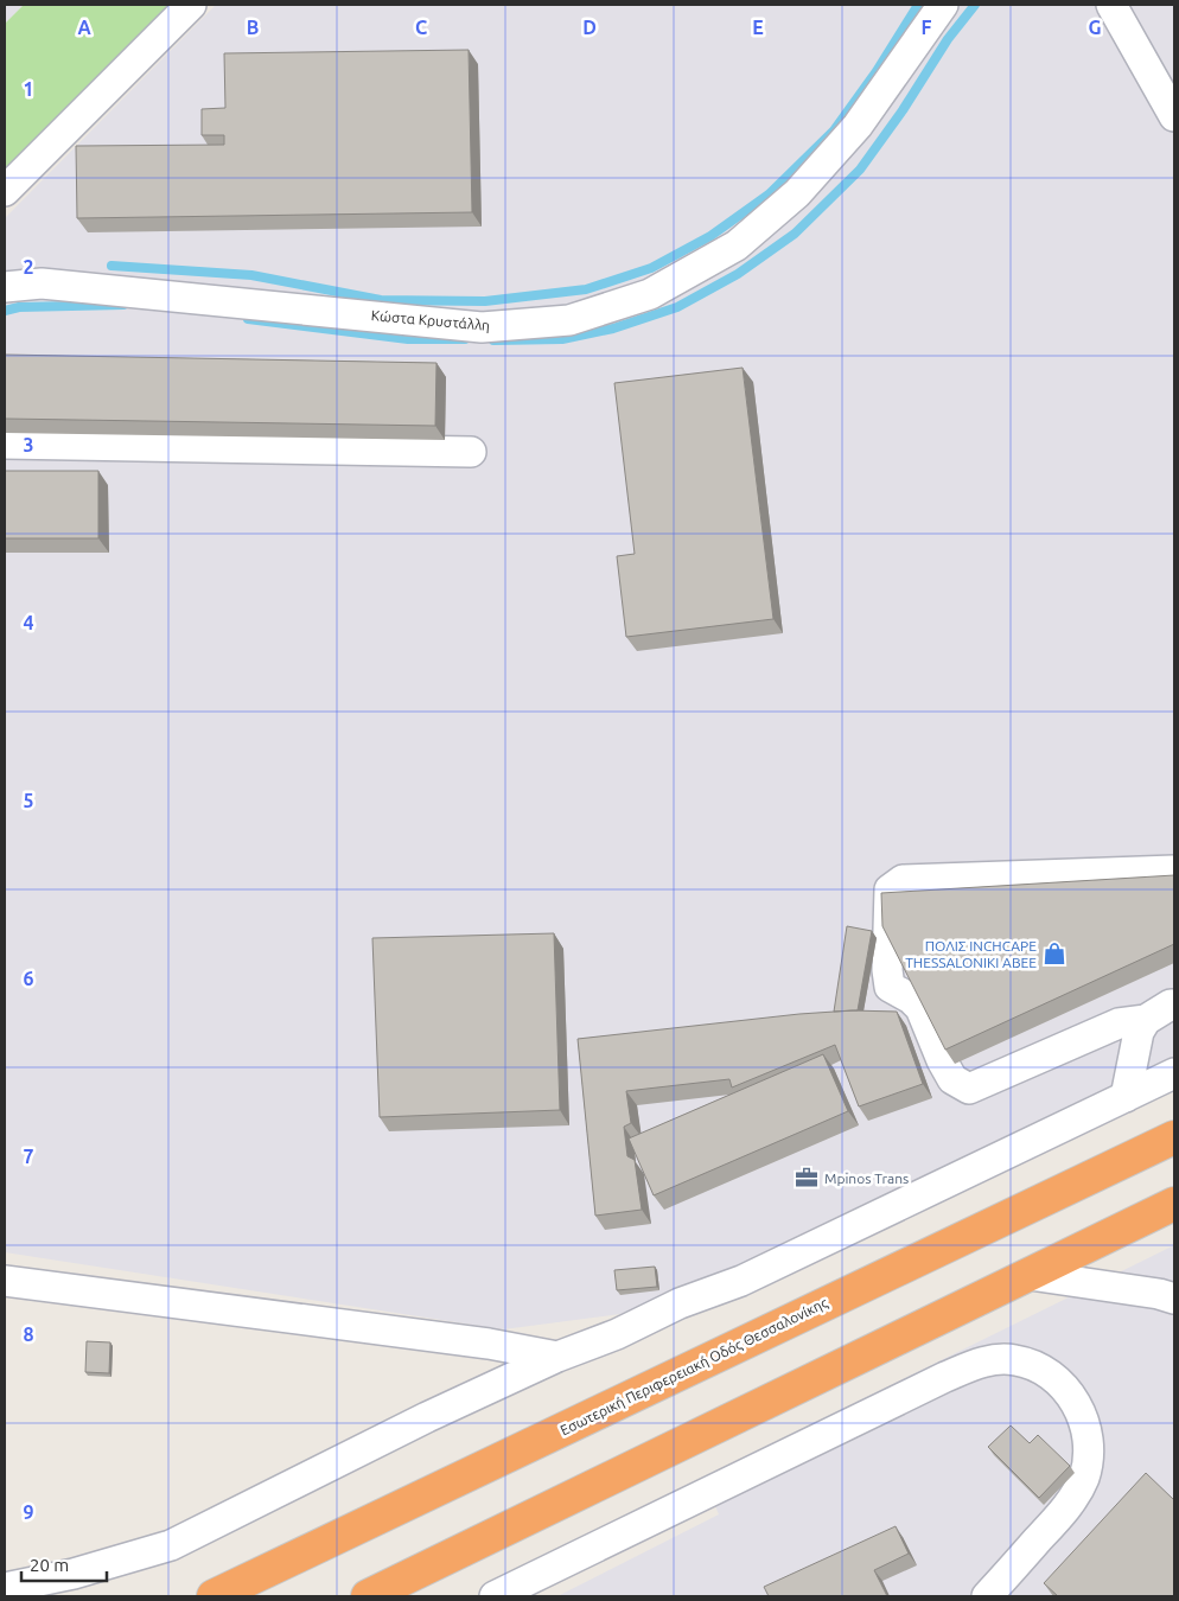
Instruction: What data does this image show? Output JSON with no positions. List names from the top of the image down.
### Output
{
  "streets": {
    "highway": ["Εσωτερική Περιφερειακή Οδός Θεσσαλονίκης"],
    "street": ["Κώστα Κρυστάλλη"]
  },
  "places": {
    "shop": ["ΠΟΛΙΣ INCHCAPE THESSALONIKI ΑΒΕΕ"],
    "office": ["Mpinos Trans"]
  },
  "scale_bar": "20 m",
  "grid": {
    "columns": [
      "A",
      "B",
      "C",
      "D",
      "E",
      "F",
      "G"
    ],
    "rows": [
      "1",
      "2",
      "3",
      "4",
      "5",
      "6",
      "7",
      "8",
      "9"
    ]
  }
}
